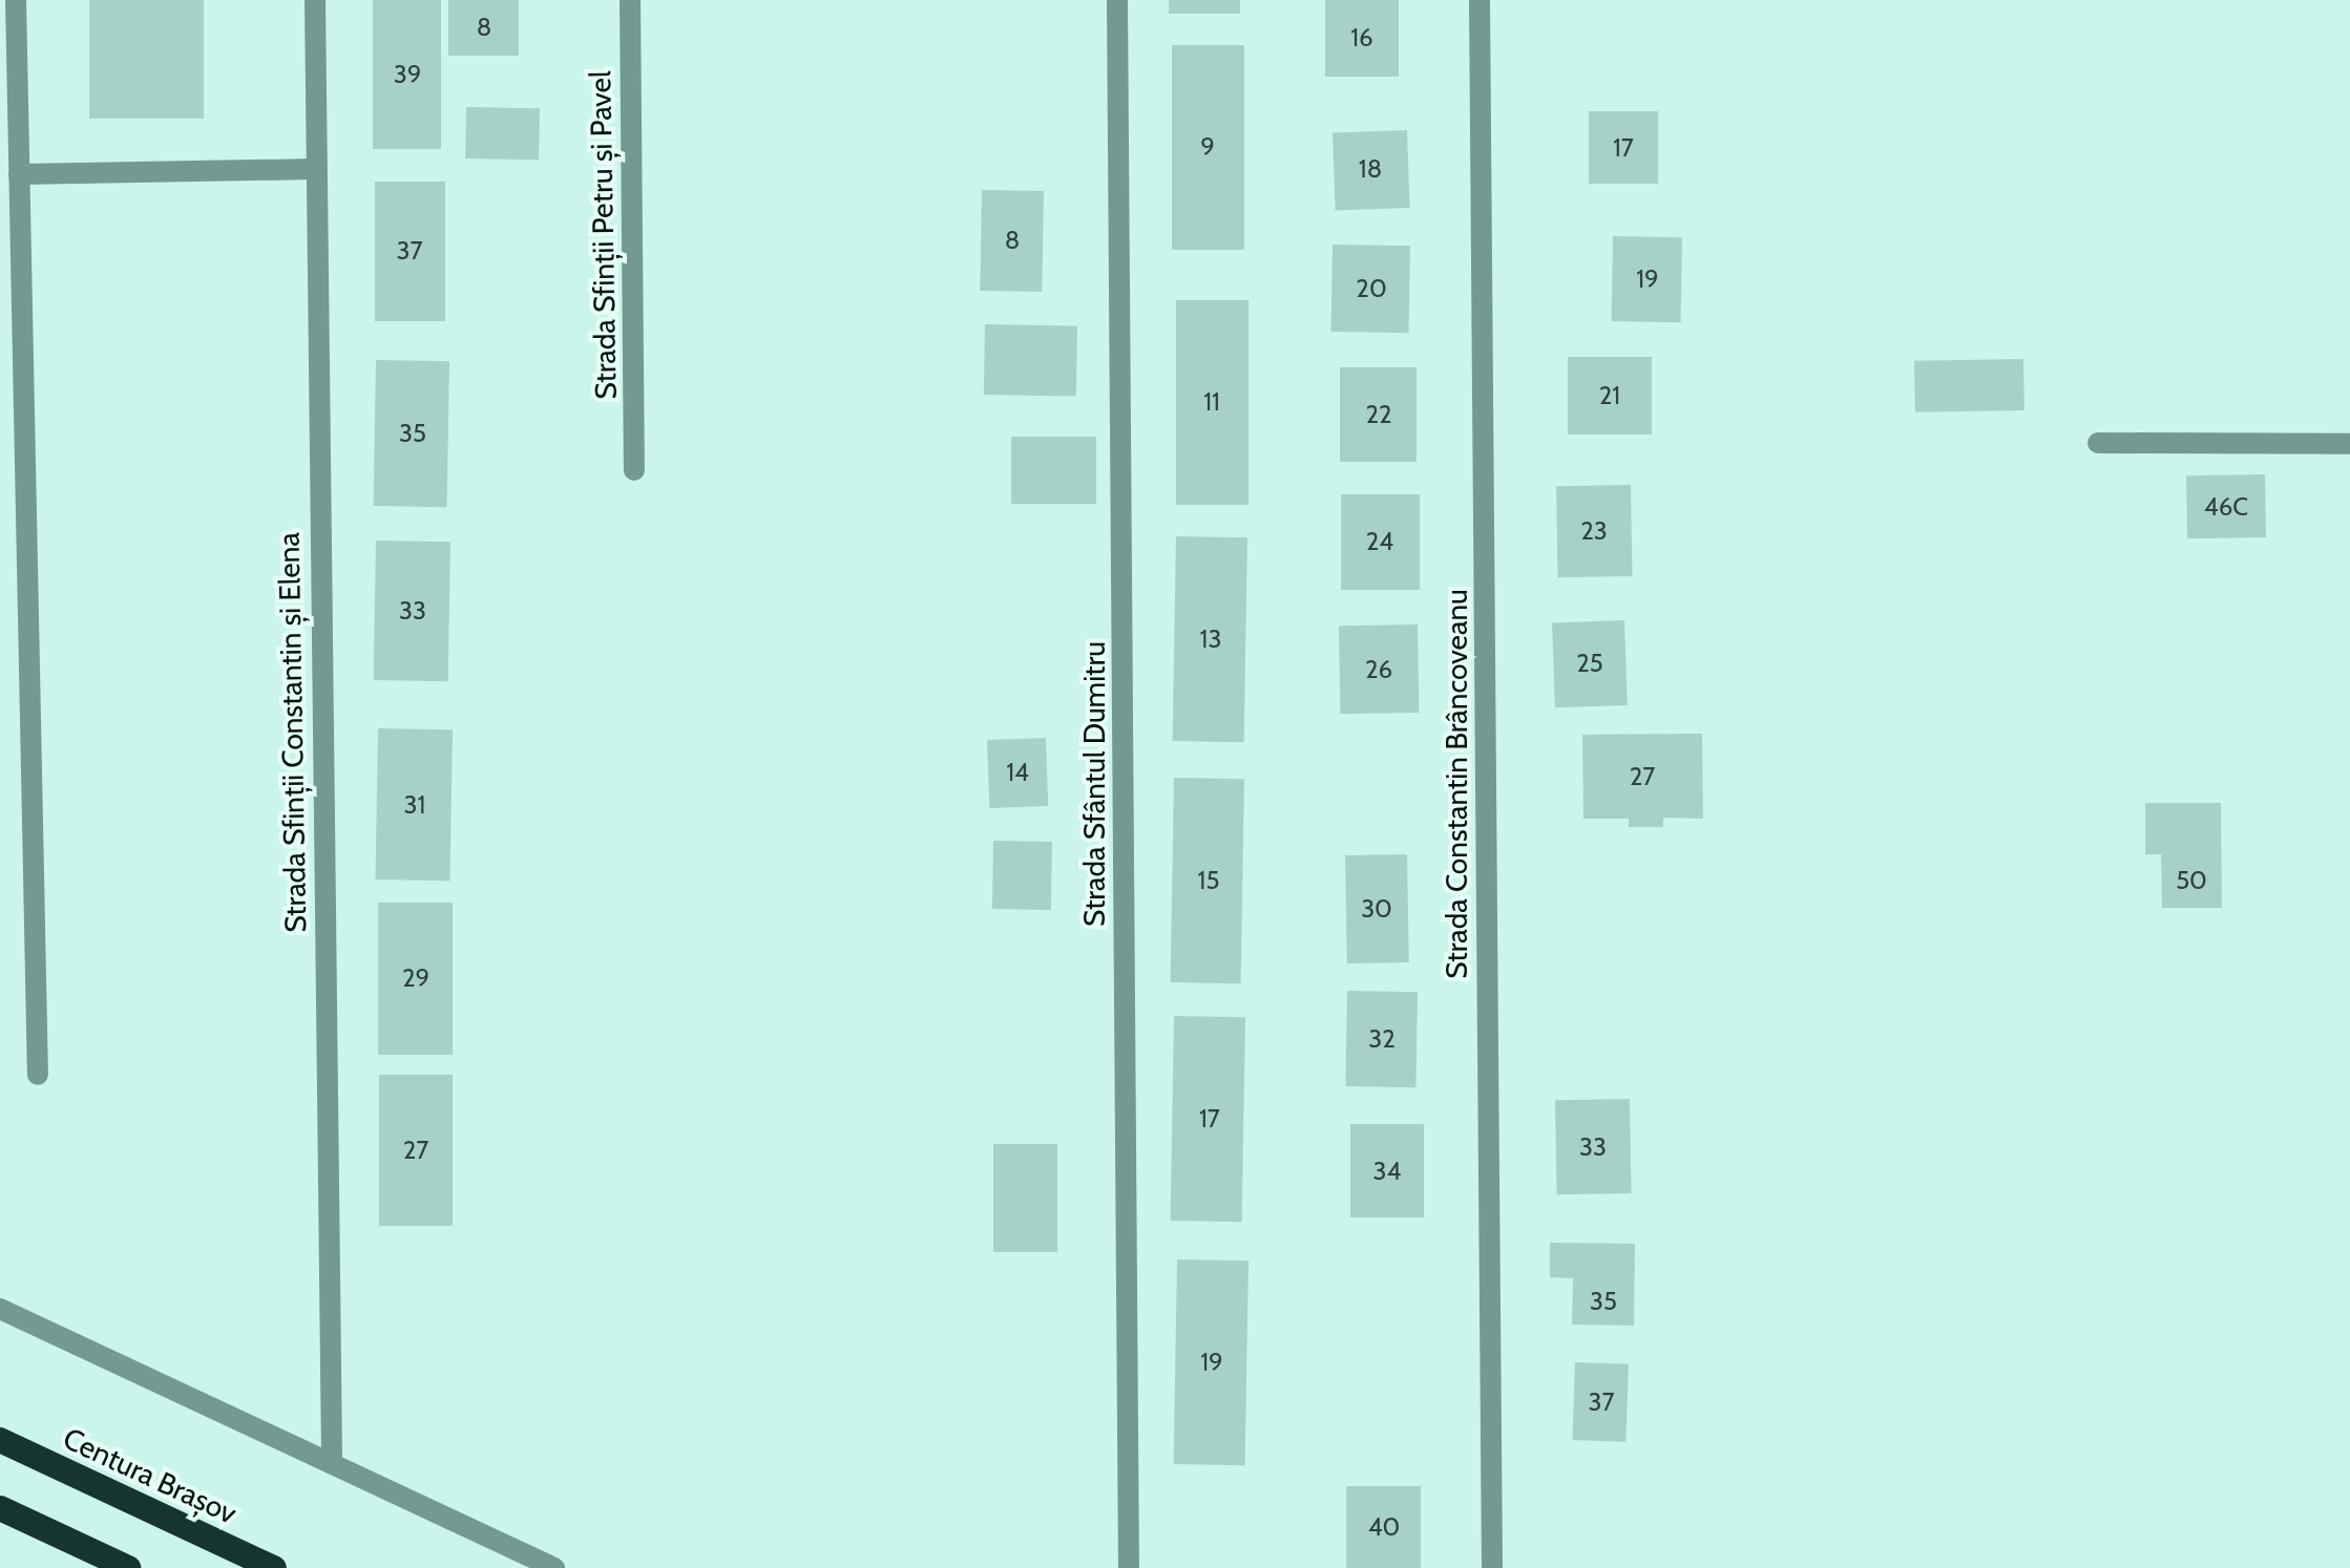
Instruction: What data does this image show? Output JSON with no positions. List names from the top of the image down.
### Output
{
  "streets": {
    "highway": ["Centura Brașov"],
    "street": [
      "Strada Sfinții Petru și Pavel",
      "Strada Sfinții Constantin și Elena",
      "Strada Sfântul Dumitru",
      "Strada Constantin Brâncoveanu"
    ]
  },
  "house_numbers": [
    "8",
    "16",
    "39",
    "9",
    "17",
    "18",
    "8",
    "37",
    "19",
    "20",
    "21",
    "11",
    "22",
    "35",
    "46C",
    "23",
    "24",
    "33",
    "13",
    "25",
    "26",
    "14",
    "27",
    "31",
    "15",
    "50",
    "30",
    "29",
    "32",
    "17",
    "33",
    "27",
    "34",
    "35",
    "19",
    "37",
    "40"
  ]
}
